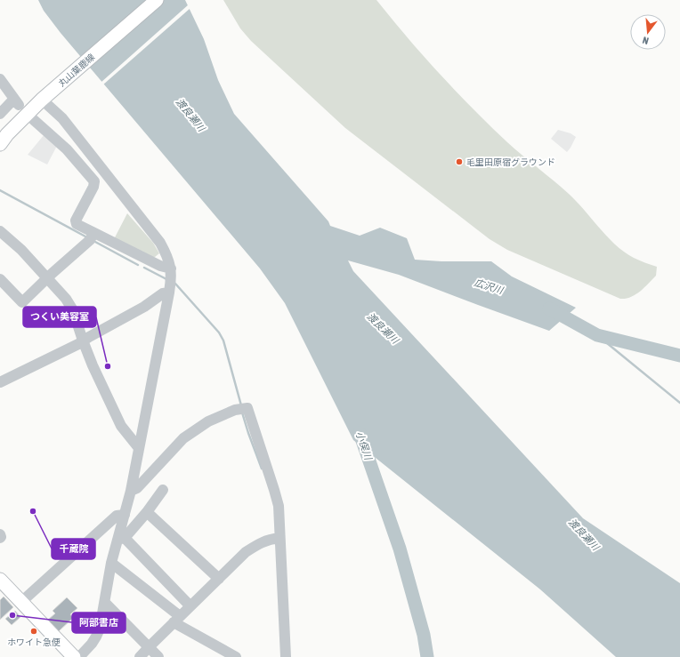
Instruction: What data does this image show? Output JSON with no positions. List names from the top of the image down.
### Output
{
  "streets": {
    "main road": ["丸山葉鹿線"]
  },
  "water": ["渡良瀬川", "広沢川", "小俣川"],
  "places": [
    "毛里田原宿グラウンド",
    "つくい美容室",
    "千蔵院",
    "阿部書店",
    "ホワイト急便"
  ],
  "north": "bottom"
}
